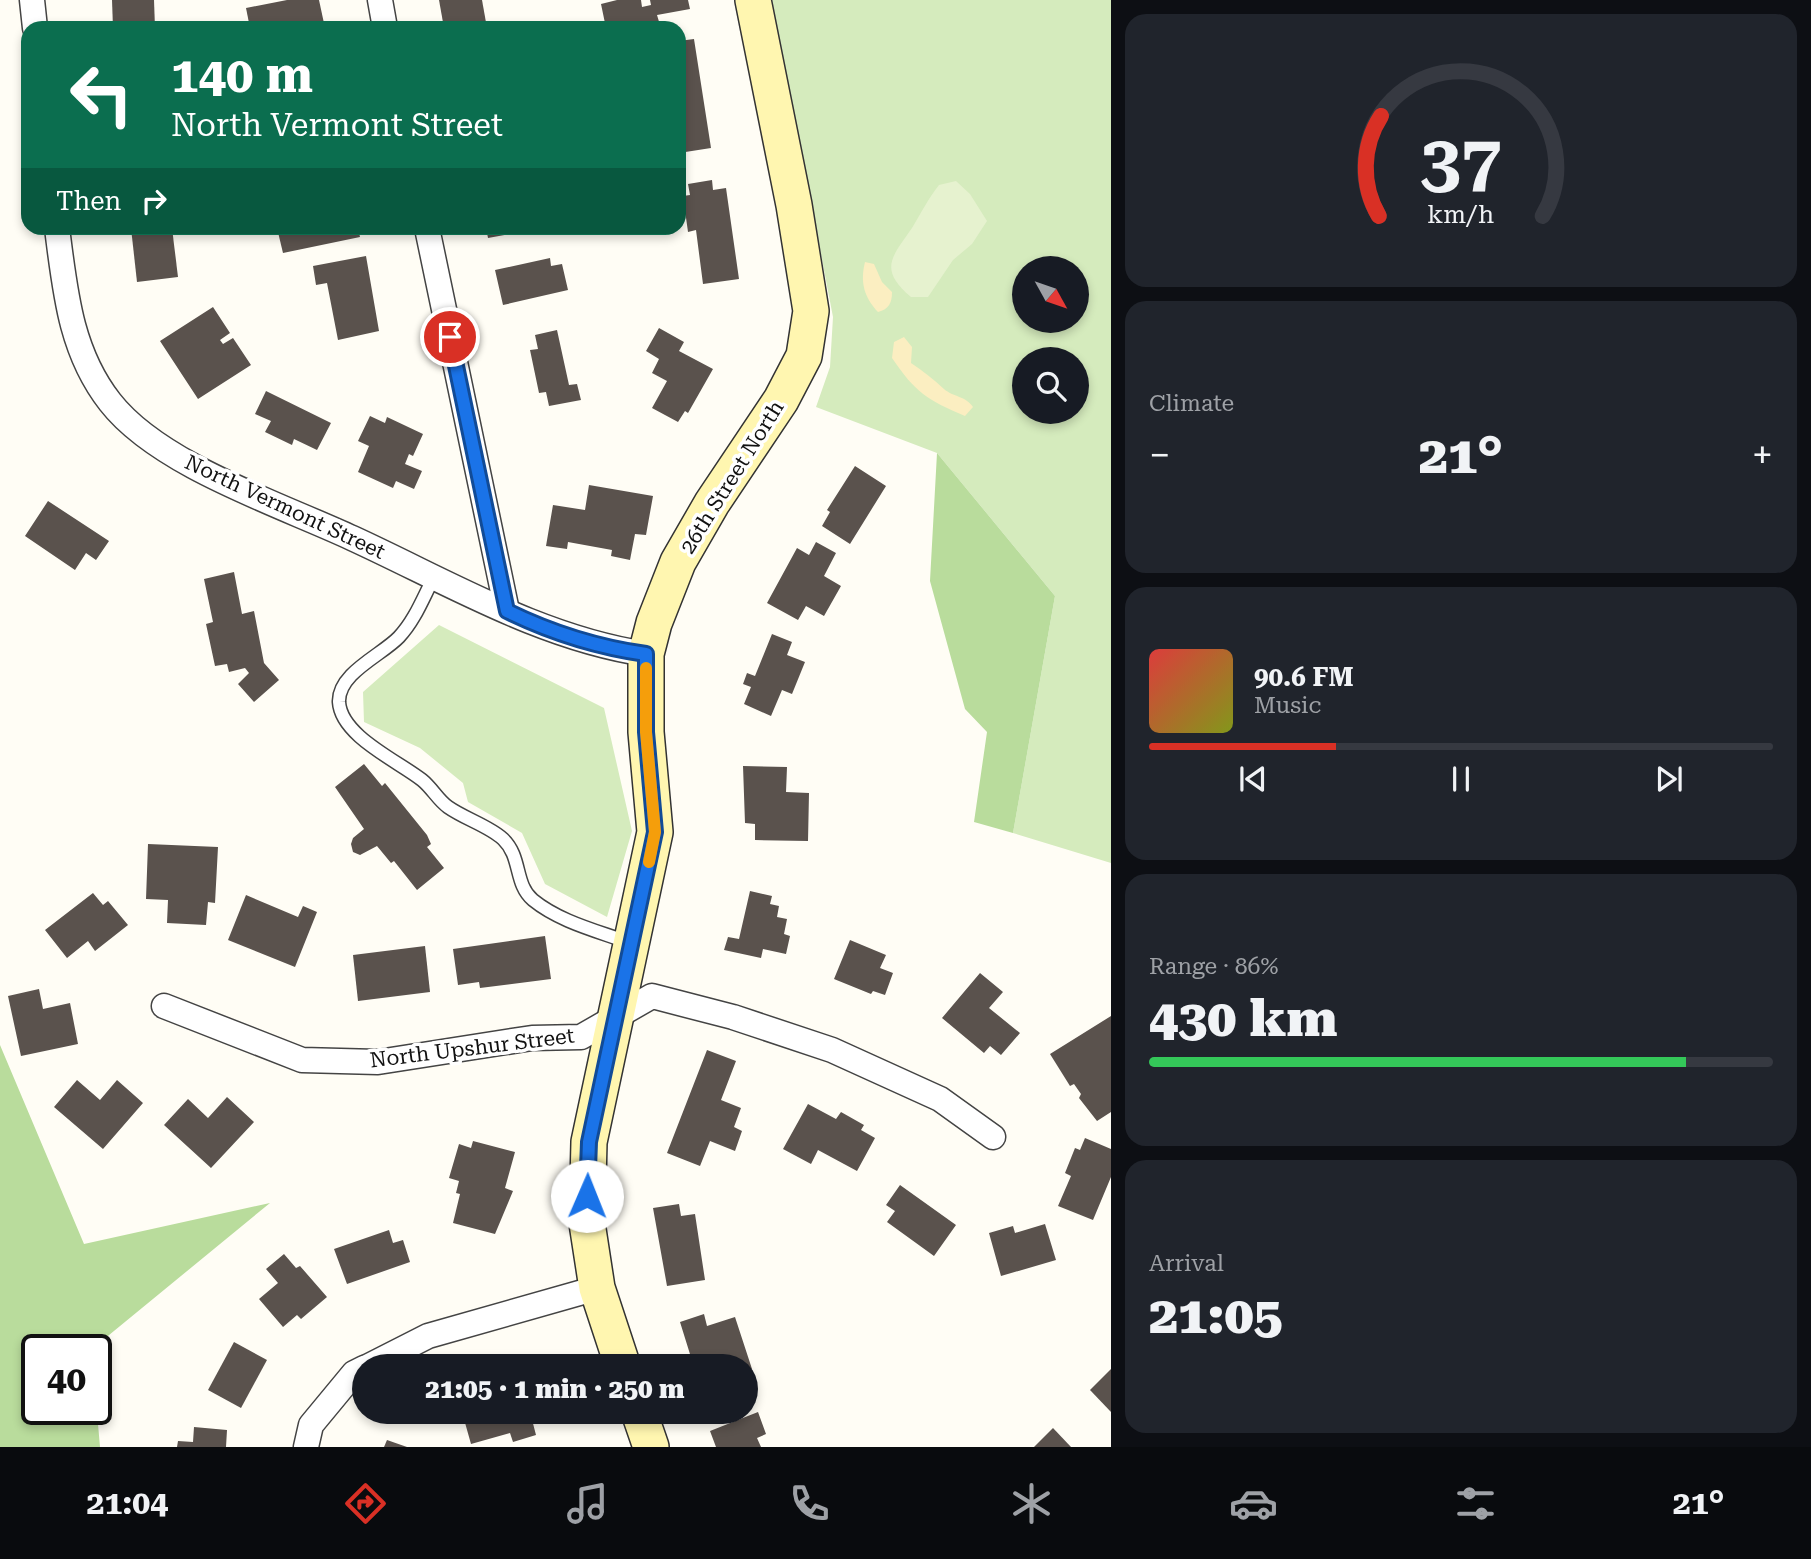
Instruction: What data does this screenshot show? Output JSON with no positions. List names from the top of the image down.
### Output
{
  "streets": {
    "street": ["26th Street North", "North Vermont Street", "North Upshur Street"]
  },
  "crossings": [
    ["26th Street North", "North Vermont Street"],
    ["26th Street North", "North Upshur Street"]
  ],
  "north": "bottom right",
  "page": {
    "turn": ["140 m", "North Vermont Street"],
    "then": "Then",
    "tile": [
      "Climate",
      ["Range · 86%", "430 km"],
      ["Arrival", "21:05"]
    ],
    "heat": ["−", "21°", "+"],
    "song": ["90.6 FM", "Music"],
    "limit": "40",
    "trip": "21:05 · 1 min · 250 m",
    "tabs": ["21:04", "21°"],
    "gauge": ["37", "km/h"]
  }
}
